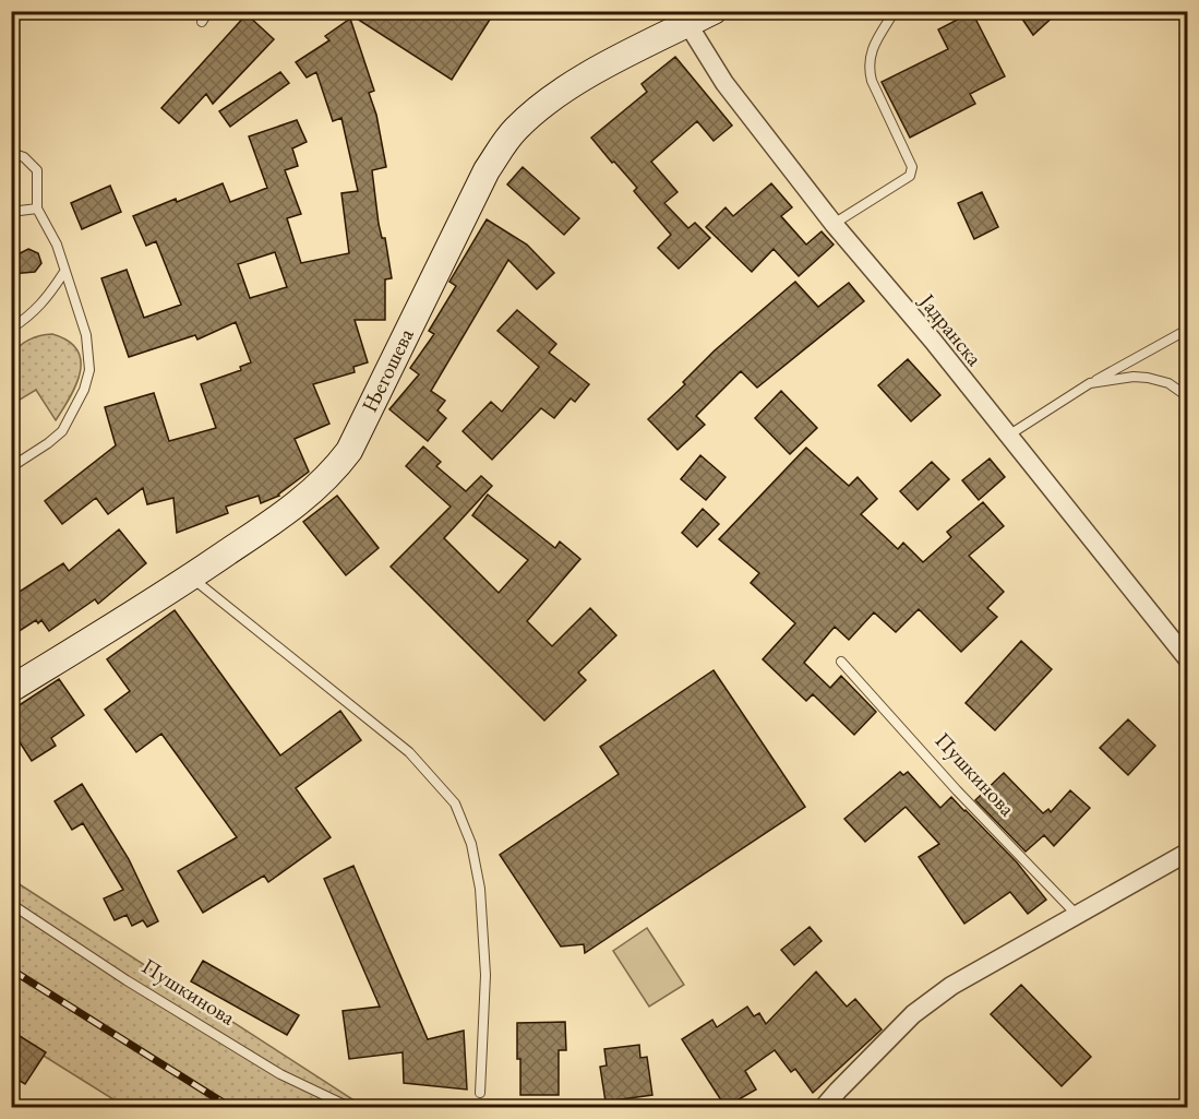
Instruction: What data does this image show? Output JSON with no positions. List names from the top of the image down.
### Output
{
  "streets": {
    "street": ["Јадранска", "Његошева"],
    "lane": ["Пушкинова"]
  },
  "crossings": [
    ["Јадранска", "Његошева"]
  ]
}
